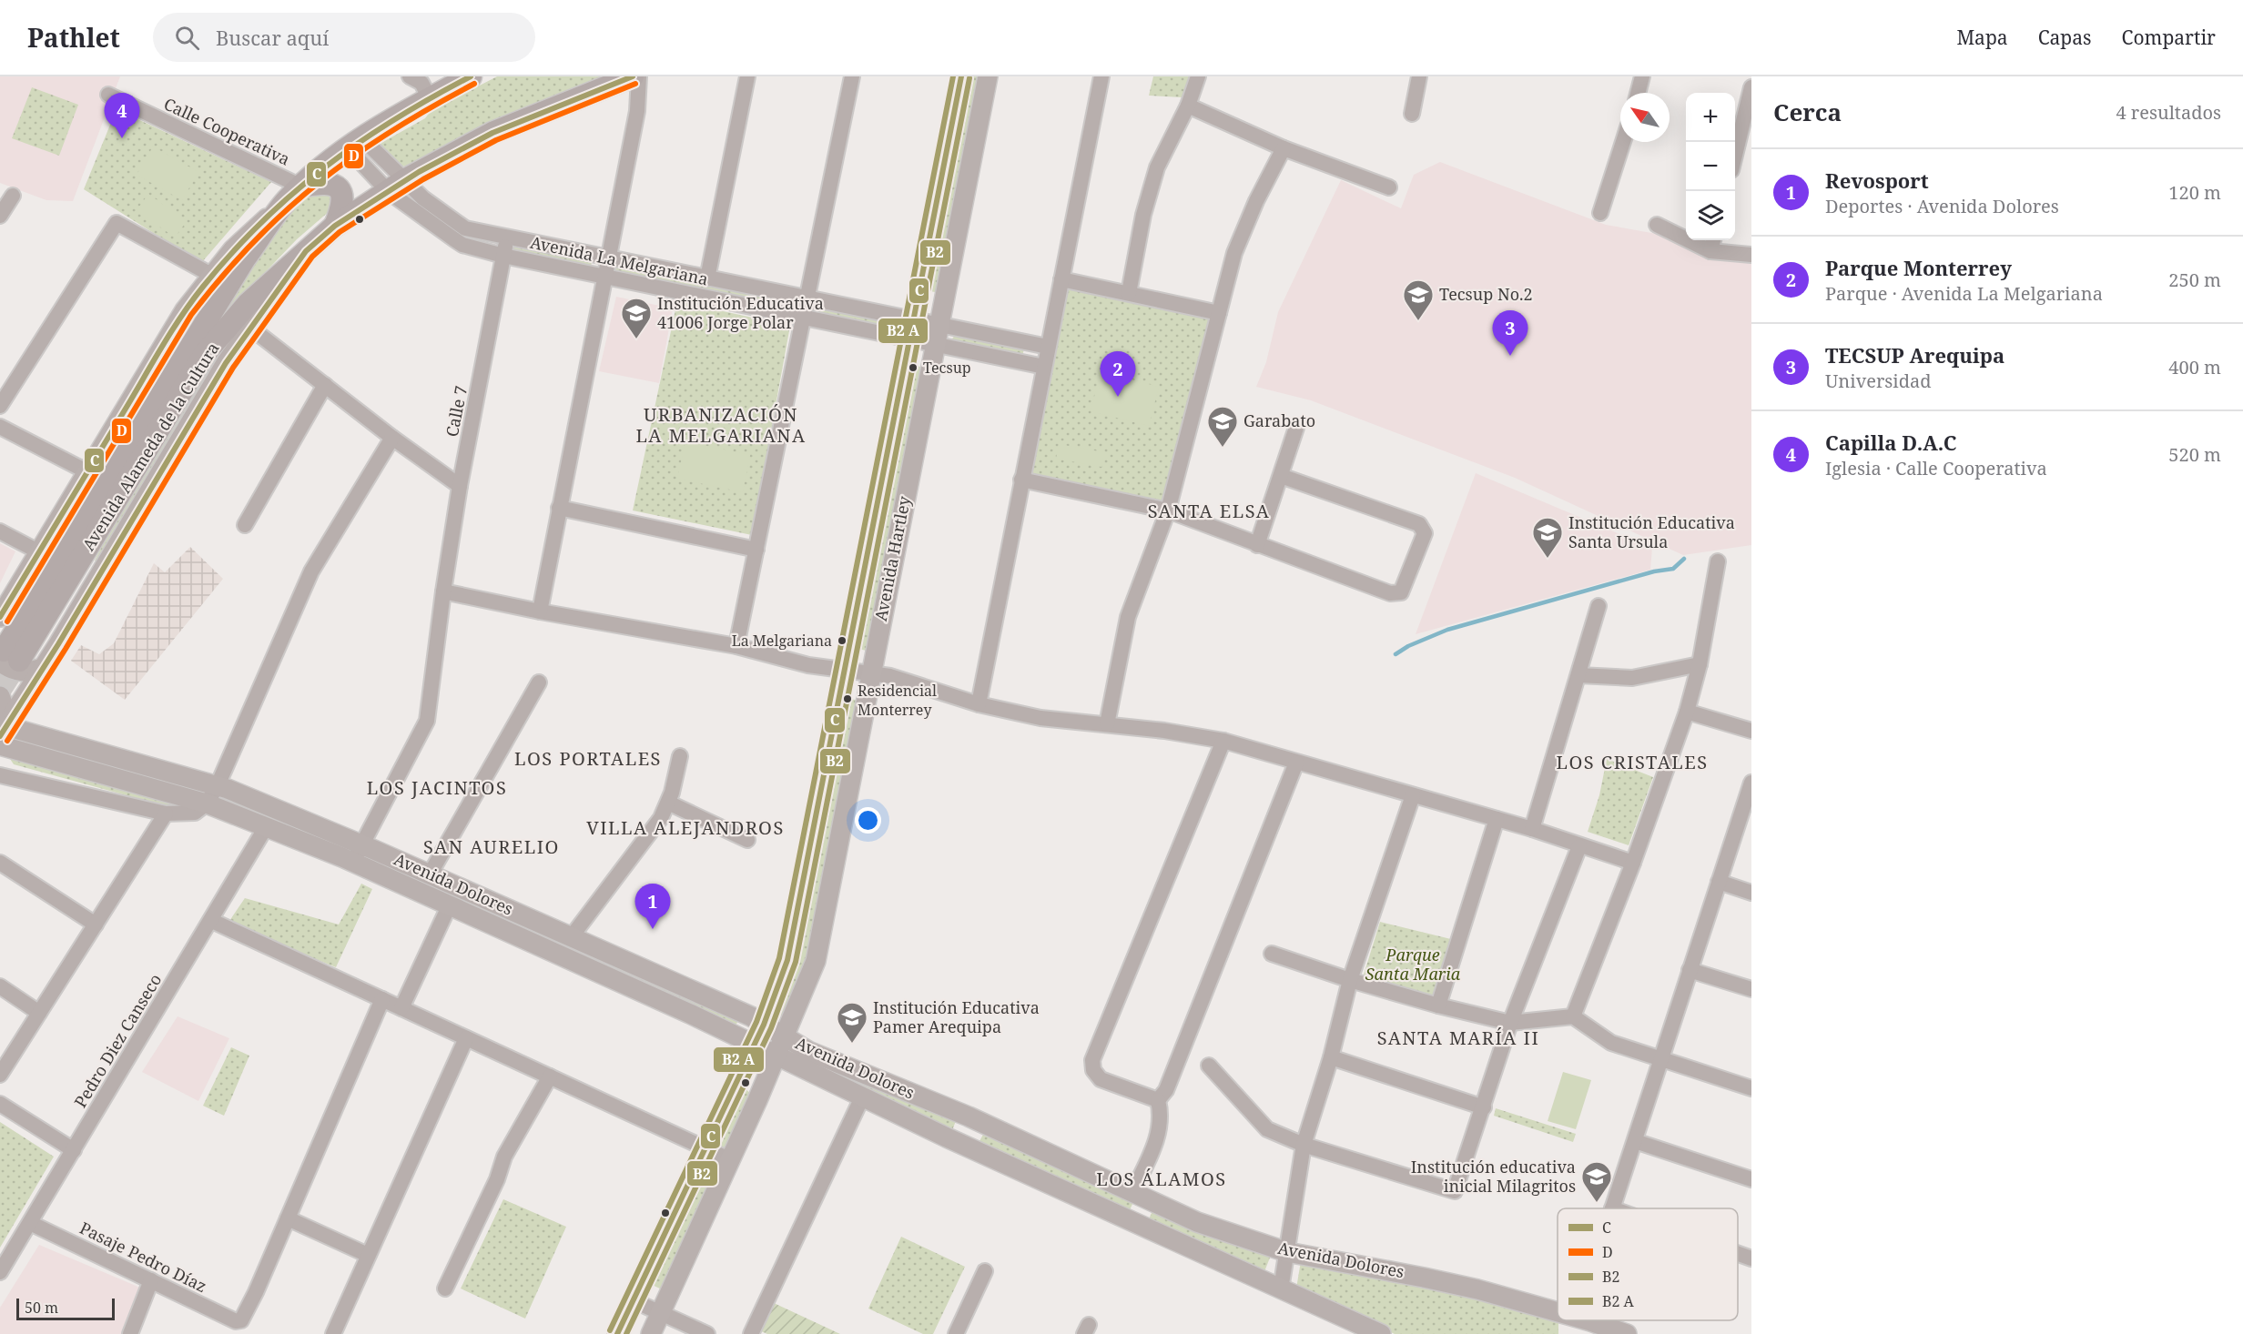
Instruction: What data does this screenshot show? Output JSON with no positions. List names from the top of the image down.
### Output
{
  "streets": {
    "highway": ["Avenida Alameda de la Cultura"],
    "main road": ["Avenida Hartley", "Avenida Dolores"],
    "street": [
      "Calle Cooperativa",
      "Avenida La Melgariana",
      "Calle 7",
      "Pedro Diez Canseco",
      "Pasaje Pedro Díaz"
    ]
  },
  "crossings": [
    ["Calle Cooperativa", "Avenida Alameda de la Cultura"],
    ["Avenida La Melgariana", "Calle 7"],
    ["Avenida La Melgariana", "Avenida Alameda de la Cultura"],
    ["Avenida La Melgariana", "Avenida Hartley"],
    ["Calle 7", "Avenida Dolores"],
    ["Avenida Alameda de la Cultura", "Avenida Dolores"],
    ["Avenida Hartley", "Avenida Dolores"],
    ["Avenida Dolores", "Pedro Diez Canseco"],
    ["Pedro Diez Canseco", "Pasaje Pedro Díaz"]
  ],
  "districts": [
    "URBANIZACIÓN LA MELGARIANA",
    "SANTA ELSA",
    "LOS PORTALES",
    "LOS CRISTALES",
    "LOS JACINTOS",
    "VILLA ALEJANDROS",
    "SAN AURELIO",
    "SANTA MARÍA II",
    "LOS ÁLAMOS"
  ],
  "parks": ["Parque Santa Maria"],
  "places": {
    "school or university": [
      "Tecsup No.2",
      "Institución Educativa 41006 Jorge Polar",
      "Garabato",
      "Institución Educativa Santa Ursula",
      "Institución Educativa Pamer Arequipa",
      "Institución educativa inicial Milagritos"
    ],
    "other": ["Tecsup", "La Melgariana", "Residencial Monterrey"]
  },
  "lines": ["transit line C", "transit line B2", "transit line D"],
  "legend": [
    "C",
    "D",
    "B2",
    "B2 A"
  ],
  "scale_bar": "50 m",
  "north": "top left",
  "page": {
    "header": "Pathlet",
    "search": "Buscar aquí",
    "nav": ["Mapa", "Capas", "Compartir"],
    "heading": ["Cerca", "4 resultados"],
    "map_buttons": ["+", "−"],
    "pins": [
      "4",
      "3",
      "2",
      "1"
    ],
    "list": [
      {
        "mark": "1",
        "name": "Revosport",
        "note": "Deportes · Avenida Dolores",
        "value": "120 m"
      },
      {
        "mark": "2",
        "name": "Parque Monterrey",
        "note": "Parque · Avenida La Melgariana",
        "value": "250 m"
      },
      {
        "mark": "3",
        "name": "TECSUP Arequipa",
        "note": "Universidad",
        "value": "400 m"
      },
      {
        "mark": "4",
        "name": "Capilla D.A.C",
        "note": "Iglesia · Calle Cooperativa",
        "value": "520 m"
      }
    ],
    "scale": "50 m"
  }
}
